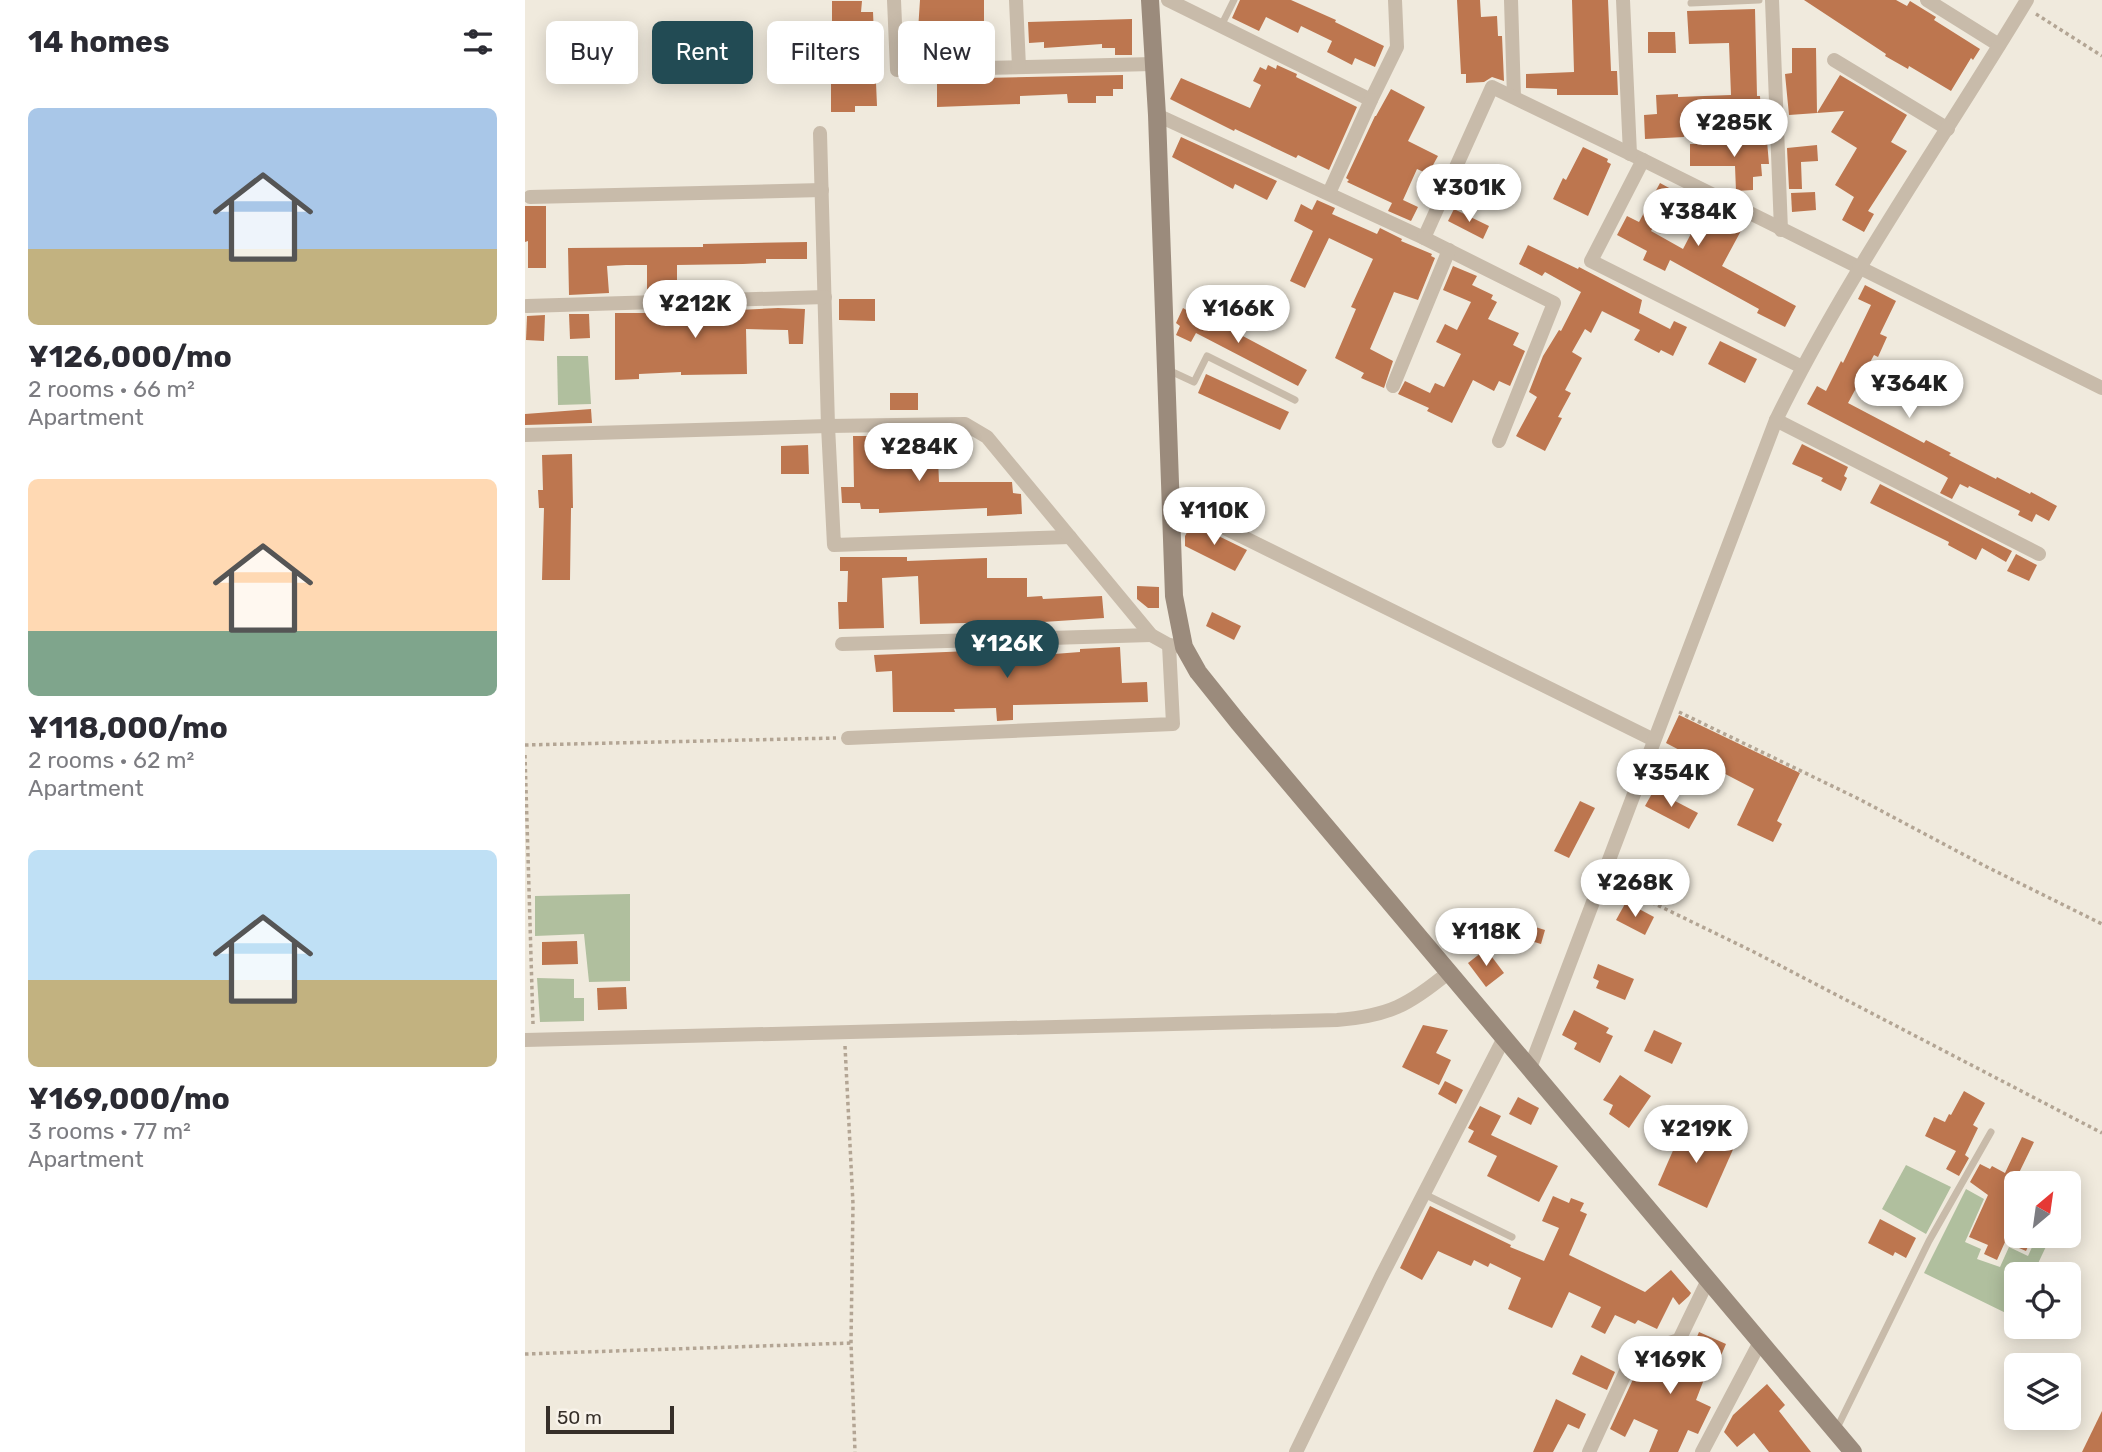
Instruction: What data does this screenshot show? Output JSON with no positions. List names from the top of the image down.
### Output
{
  "scale_bar": "50 m",
  "north": "top right",
  "page": {
    "heading": "14 homes",
    "chip": [
      "Buy",
      "Rent",
      "Filters",
      "New"
    ],
    "list": [
      {
        "name": "¥126,000/mo",
        "note": "2 rooms · 66 m² · Apartment"
      },
      {
        "name": "¥118,000/mo",
        "note": "2 rooms · 62 m² · Apartment"
      },
      {
        "name": "¥169,000/mo",
        "note": "3 rooms · 77 m² · Apartment"
      }
    ],
    "price": [
      "¥285K",
      "¥301K",
      "¥384K",
      "¥212K",
      "¥166K",
      "¥364K",
      "¥284K",
      "¥110K",
      "¥126K",
      "¥354K",
      "¥268K",
      "¥118K",
      "¥219K",
      "¥169K"
    ],
    "scale": "50 m"
  }
}
